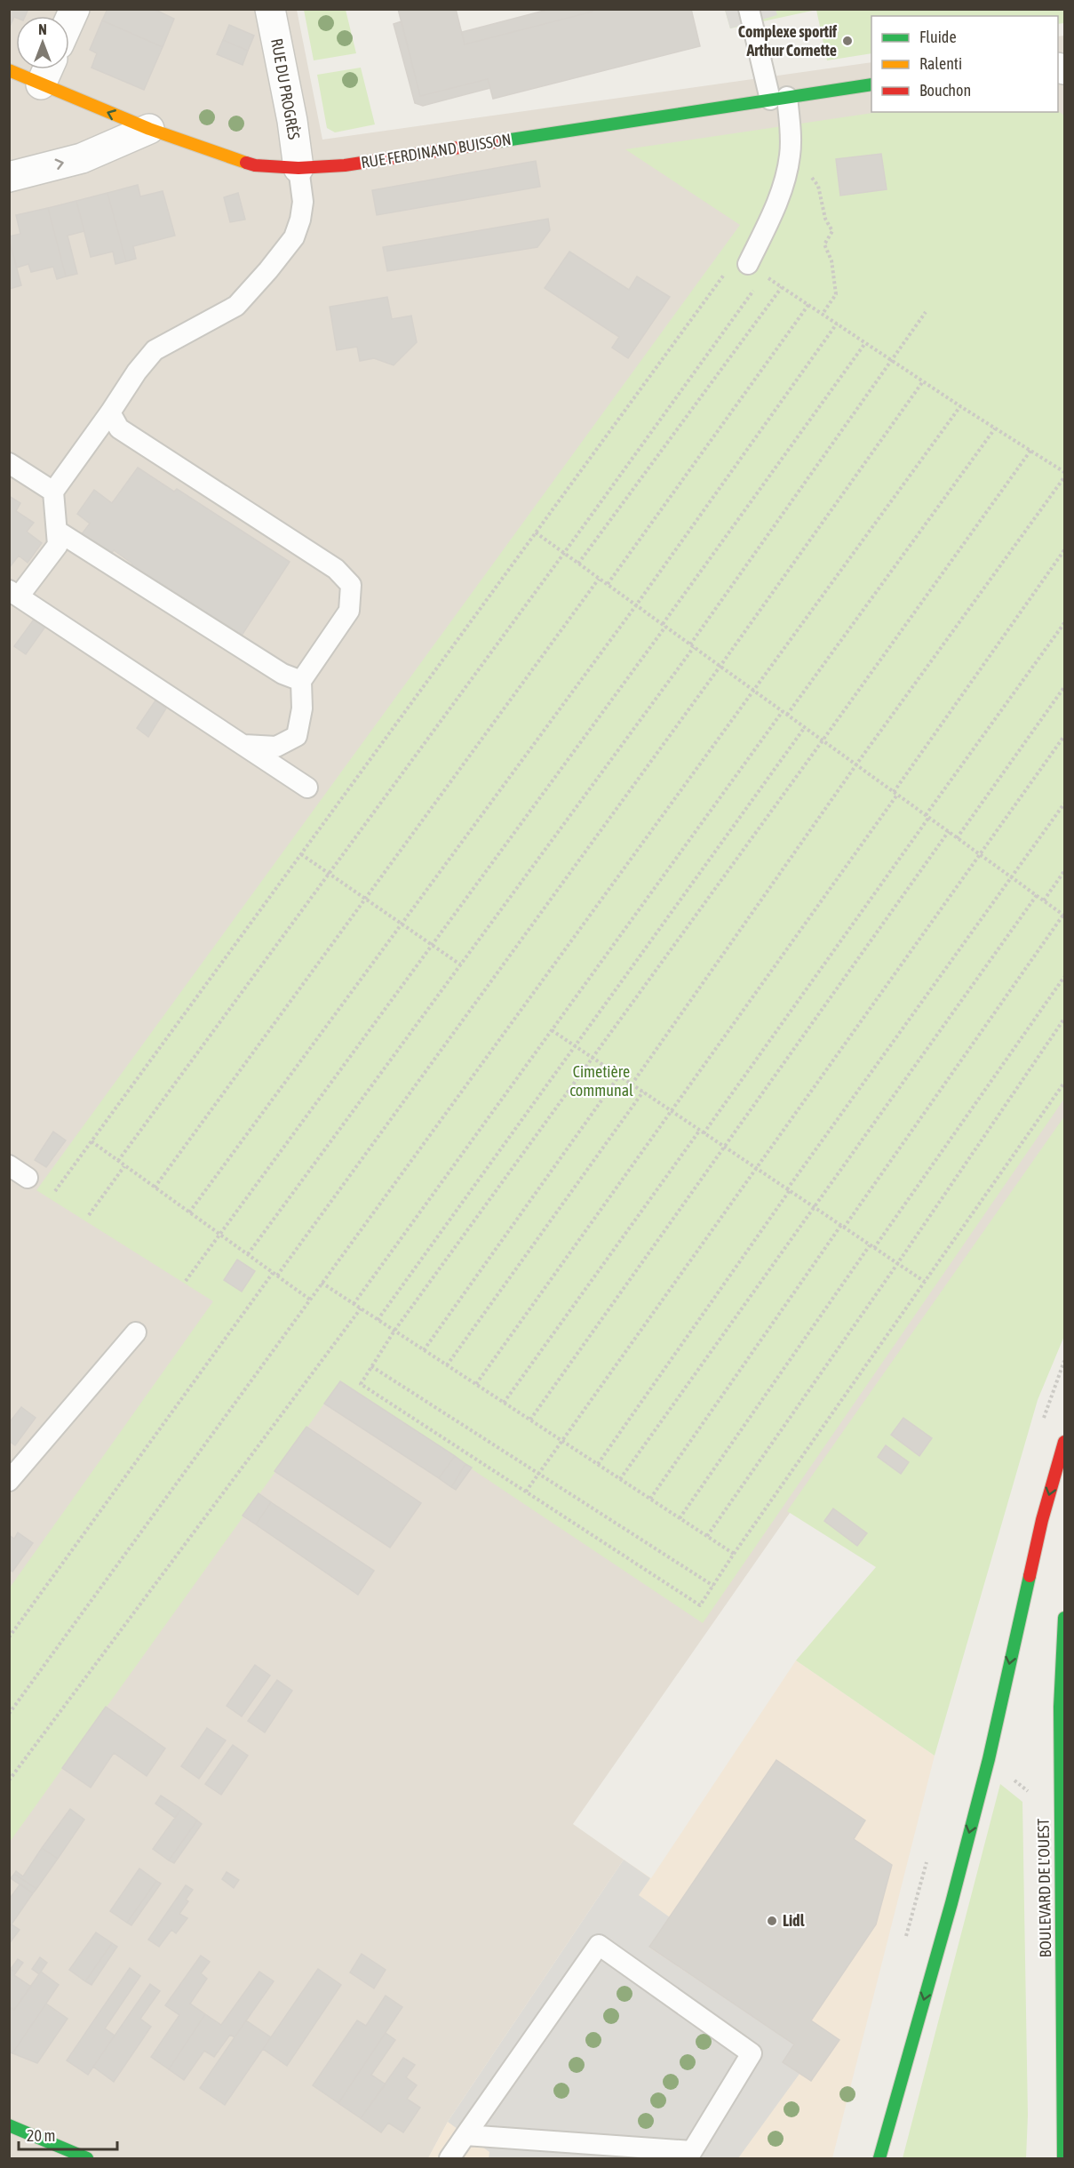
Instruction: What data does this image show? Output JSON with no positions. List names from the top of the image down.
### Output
{
  "streets": {
    "main road": ["RUE FERDINAND BUISSON", "BOULEVARD DE L'OUEST"],
    "street": ["RUE DU PROGRÈS"]
  },
  "crossings": [
    ["RUE DU PROGRÈS", "RUE FERDINAND BUISSON"]
  ],
  "parks": ["Cimetière communal"],
  "places": ["Complexe sportif Arthur Cornette", "Lidl"],
  "legend": ["Fluide", "Ralenti", "Bouchon"],
  "scale_bar": "20 m",
  "north": "top"
}
